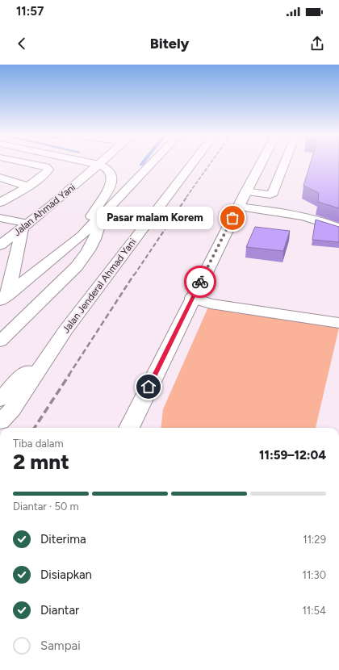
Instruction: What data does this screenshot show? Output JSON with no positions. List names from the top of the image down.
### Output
{
  "streets": {
    "main road": ["Jalan Ahmad Yani", "Jalan Jenderal Ahmad Yani"]
  },
  "places": ["Pasar malam Korem"],
  "page": {
    "status": "11:57",
    "header": "Bitely",
    "bubble": "Pasar malam Korem",
    "heading": ["2 mnt", "Tiba dalam", "11:59–12:04"],
    "bar": "Diantar · 50 m",
    "list": [
      ["Diterima", "11:29"],
      ["Disiapkan", "11:30"],
      ["Diantar", "11:54"],
      "Sampai"
    ]
  }
}
